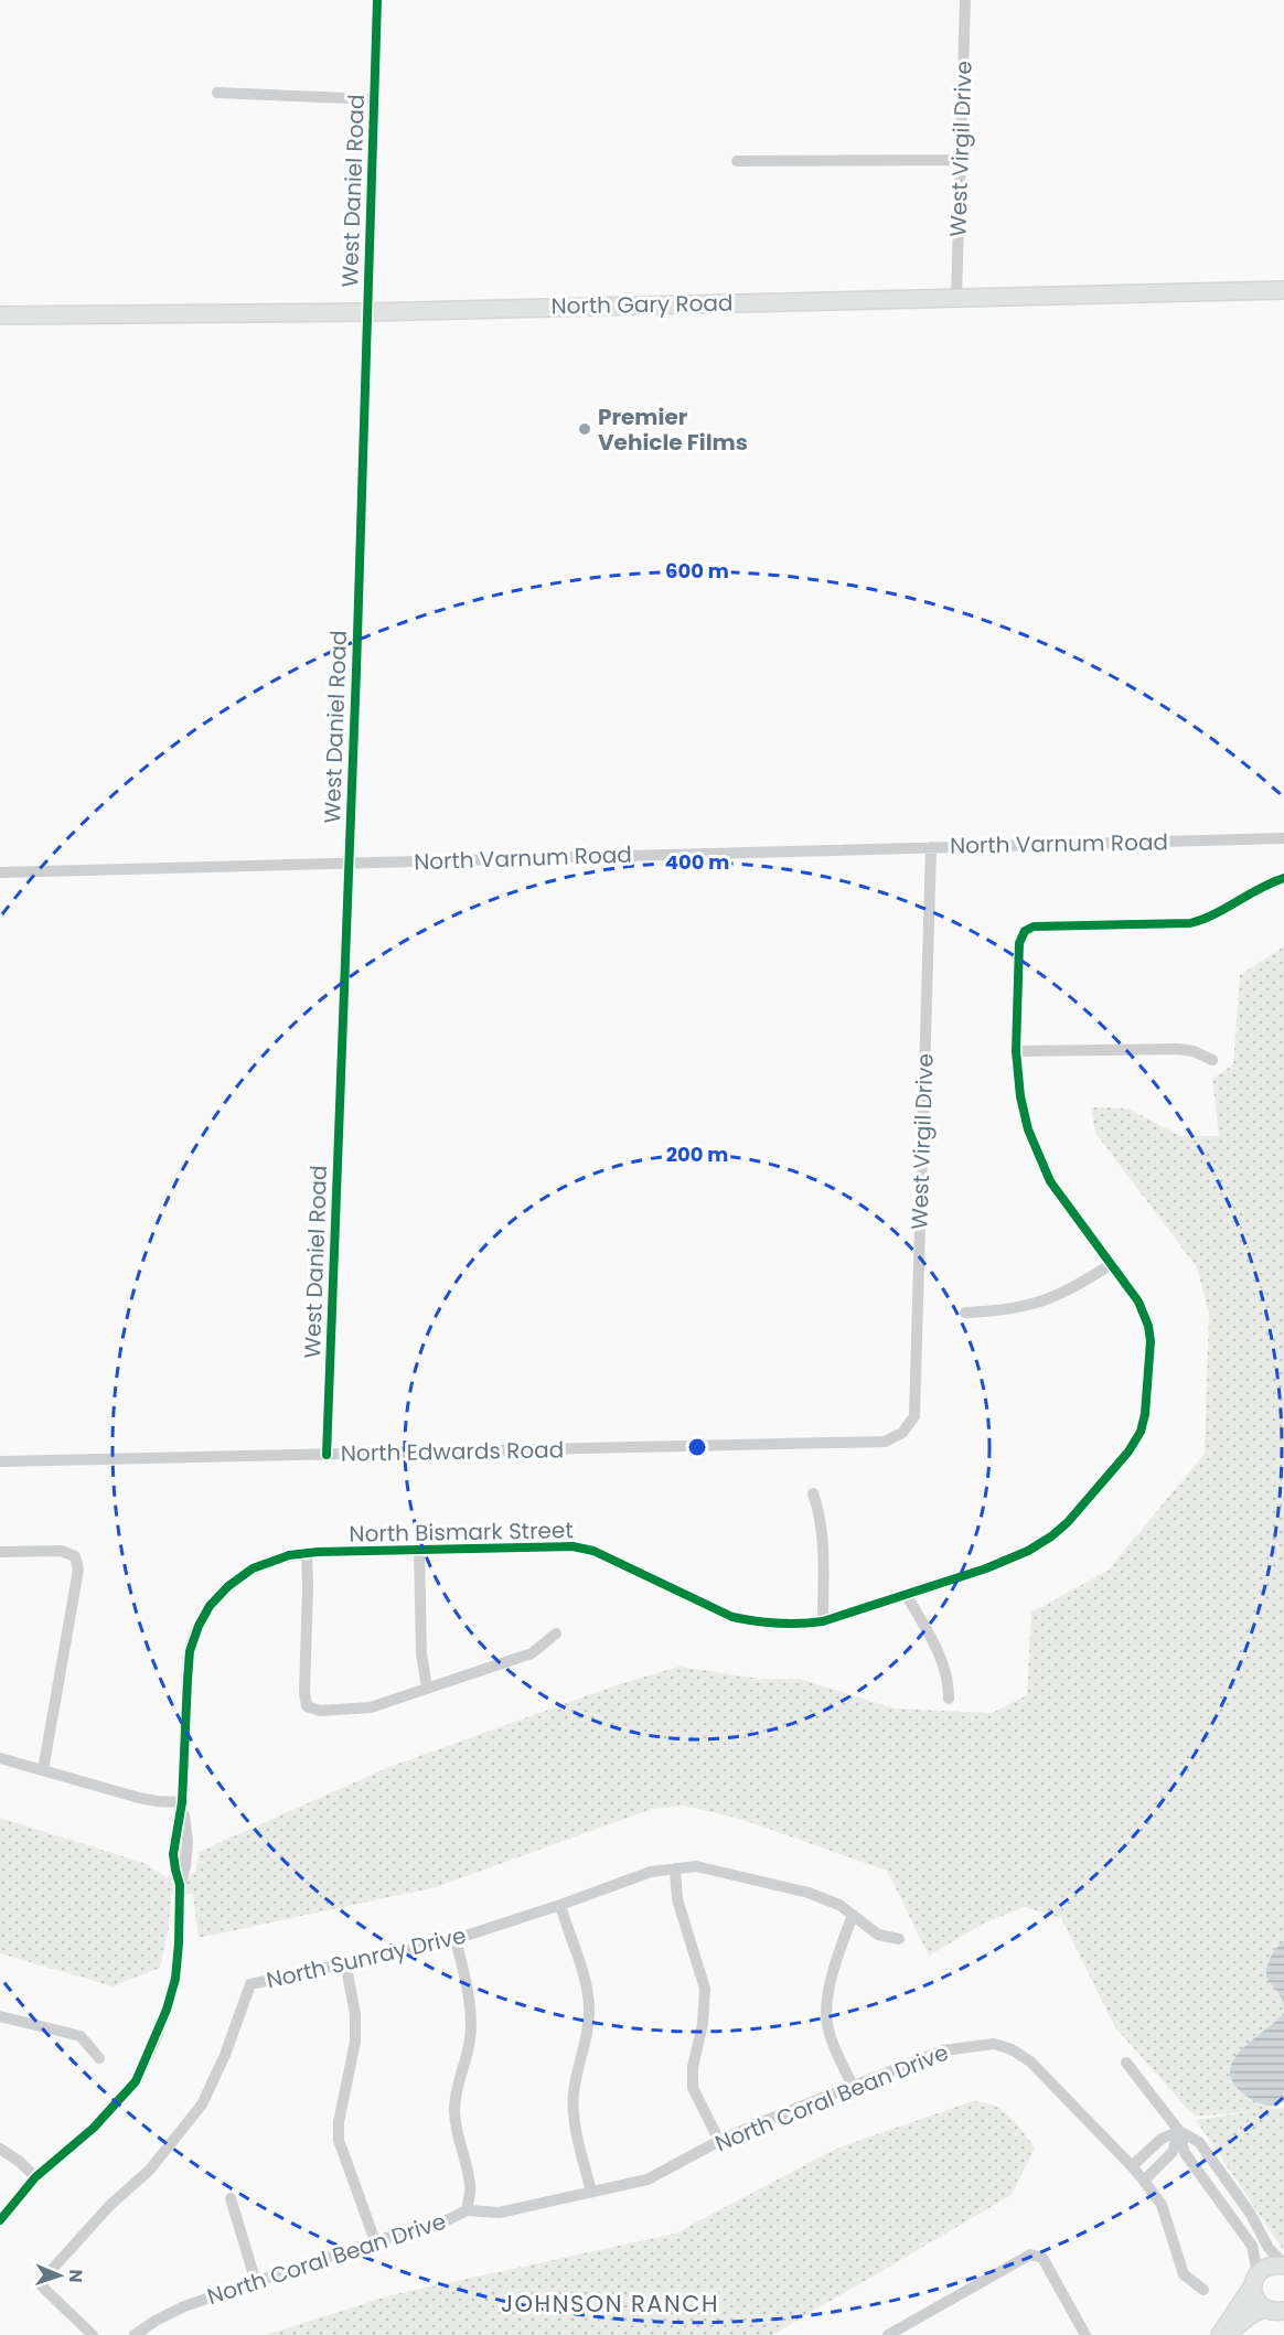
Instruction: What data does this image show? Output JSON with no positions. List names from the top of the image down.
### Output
{
  "streets": {
    "street": [
      "West Virgil Drive",
      "West Daniel Road",
      "North Gary Road",
      "North Varnum Road",
      "North Edwards Road",
      "North Bismark Street",
      "North Sunray Drive",
      "North Coral Bean Drive"
    ]
  },
  "crossings": [
    ["West Virgil Drive", "North Gary Road"],
    ["West Virgil Drive", "North Varnum Road"],
    ["West Virgil Drive", "North Edwards Road"],
    ["West Daniel Road", "North Gary Road"],
    ["West Daniel Road", "North Varnum Road"],
    ["West Daniel Road", "North Edwards Road"]
  ],
  "districts": ["JOHNSON RANCH"],
  "places": ["Premier Vehicle Films"],
  "north": "right",
  "rings": ["600 m", "400 m", "200 m"]
}
